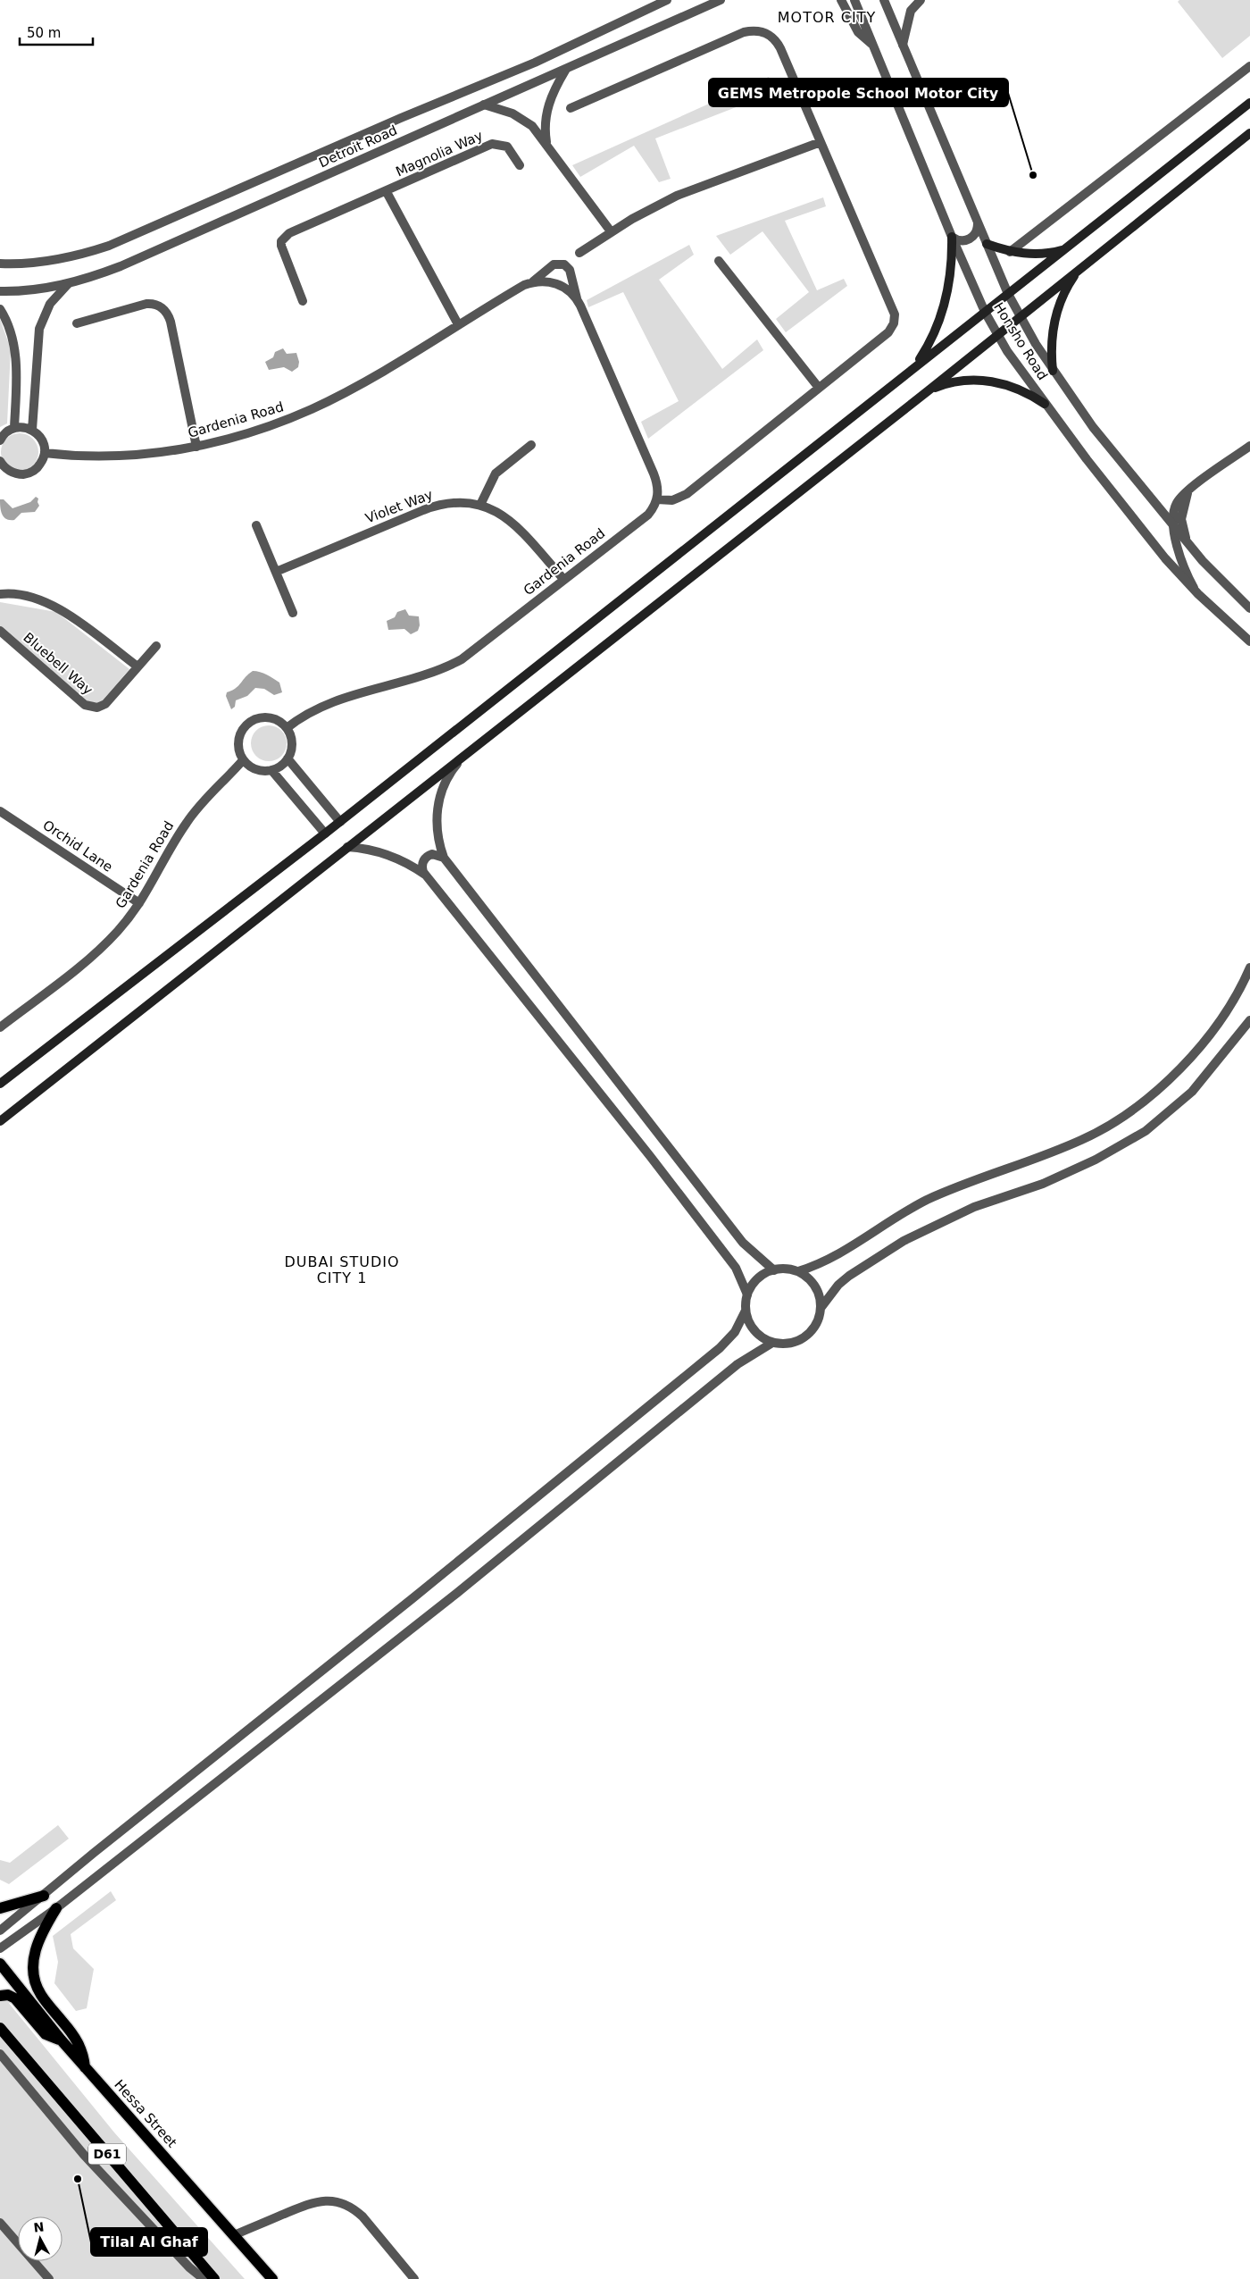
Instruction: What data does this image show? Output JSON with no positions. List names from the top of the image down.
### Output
{
  "streets": {
    "main road": ["Hessa Street", "D61"],
    "street": [
      "Detroit Road",
      "Magnolia Way",
      "Honsho Road",
      "Gardenia Road",
      "Violet Way",
      "Bluebell Way",
      "Orchid Lane"
    ]
  },
  "crossings": [
    ["Magnolia Way", "Gardenia Road"],
    ["Gardenia Road", "Violet Way"],
    ["Gardenia Road", "Orchid Lane"]
  ],
  "districts": ["MOTOR CITY", "DUBAI STUDIO CITY 1"],
  "places": ["GEMS Metropole School Motor City", "Tilal Al Ghaf"],
  "scale_bar": "50 m",
  "north": "top"
}
